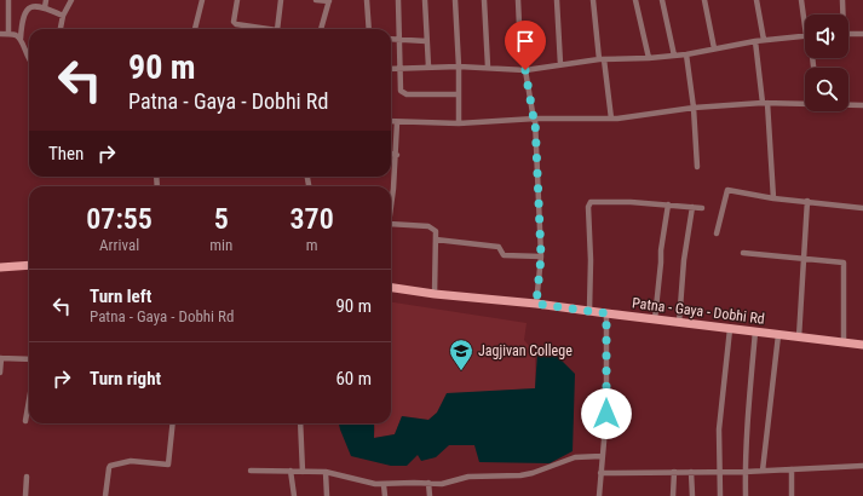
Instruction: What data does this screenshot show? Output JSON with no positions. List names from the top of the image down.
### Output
{
  "streets": {
    "main road": ["Patna - Gaya - Dobhi Rd"]
  },
  "places": {
    "school or university": ["Jagjivan College"]
  },
  "page": {
    "turn": ["90 m", "Patna - Gaya - Dobhi Rd"],
    "then": "Then",
    "eta": [
      "07:55",
      "Arrival",
      "5",
      "min",
      "370",
      "m"
    ],
    "list": [
      {
        "name": "Turn left",
        "note": "Patna - Gaya - Dobhi Rd",
        "value": "90 m"
      },
      {
        "name": "Turn right",
        "value": "60 m"
      }
    ]
  }
}
